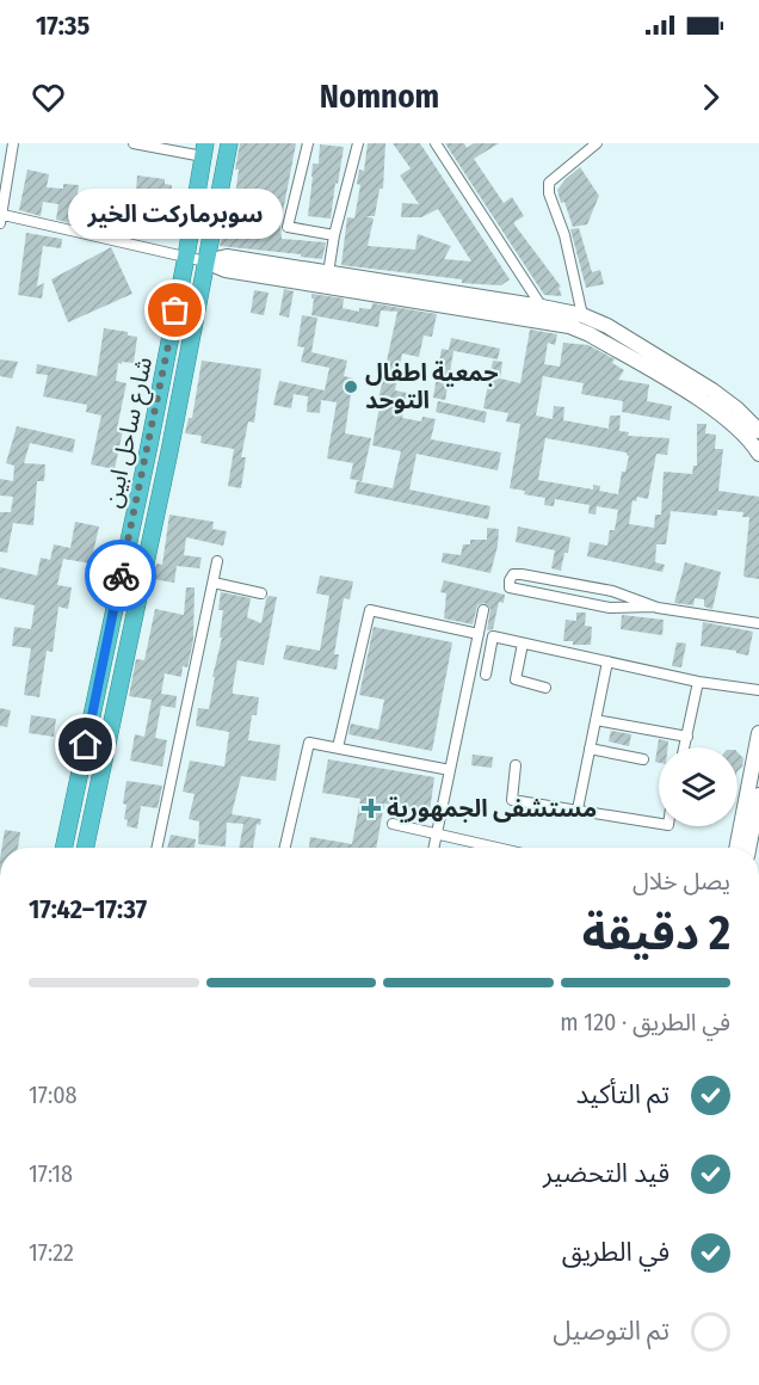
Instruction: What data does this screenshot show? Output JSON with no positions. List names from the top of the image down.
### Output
{
  "streets": {
    "highway": ["شارع ساحل ابين"]
  },
  "places": {
    "other": ["سوبرماركت الخير", "جمعية اطفال التوحد"],
    "health": ["مستشفى الجمهورية"]
  },
  "page": {
    "status": "17:35",
    "header": "Nomnom",
    "bubble": "سوبرماركت الخير",
    "heading": ["2 دقيقة", "يصل خلال", "17:37–17:42"],
    "bar": "في الطريق · 120 m",
    "list": [
      ["تم التأكيد", "17:08"],
      ["قيد التحضير", "17:18"],
      ["في الطريق", "17:22"],
      "تم التوصيل"
    ]
  }
}
